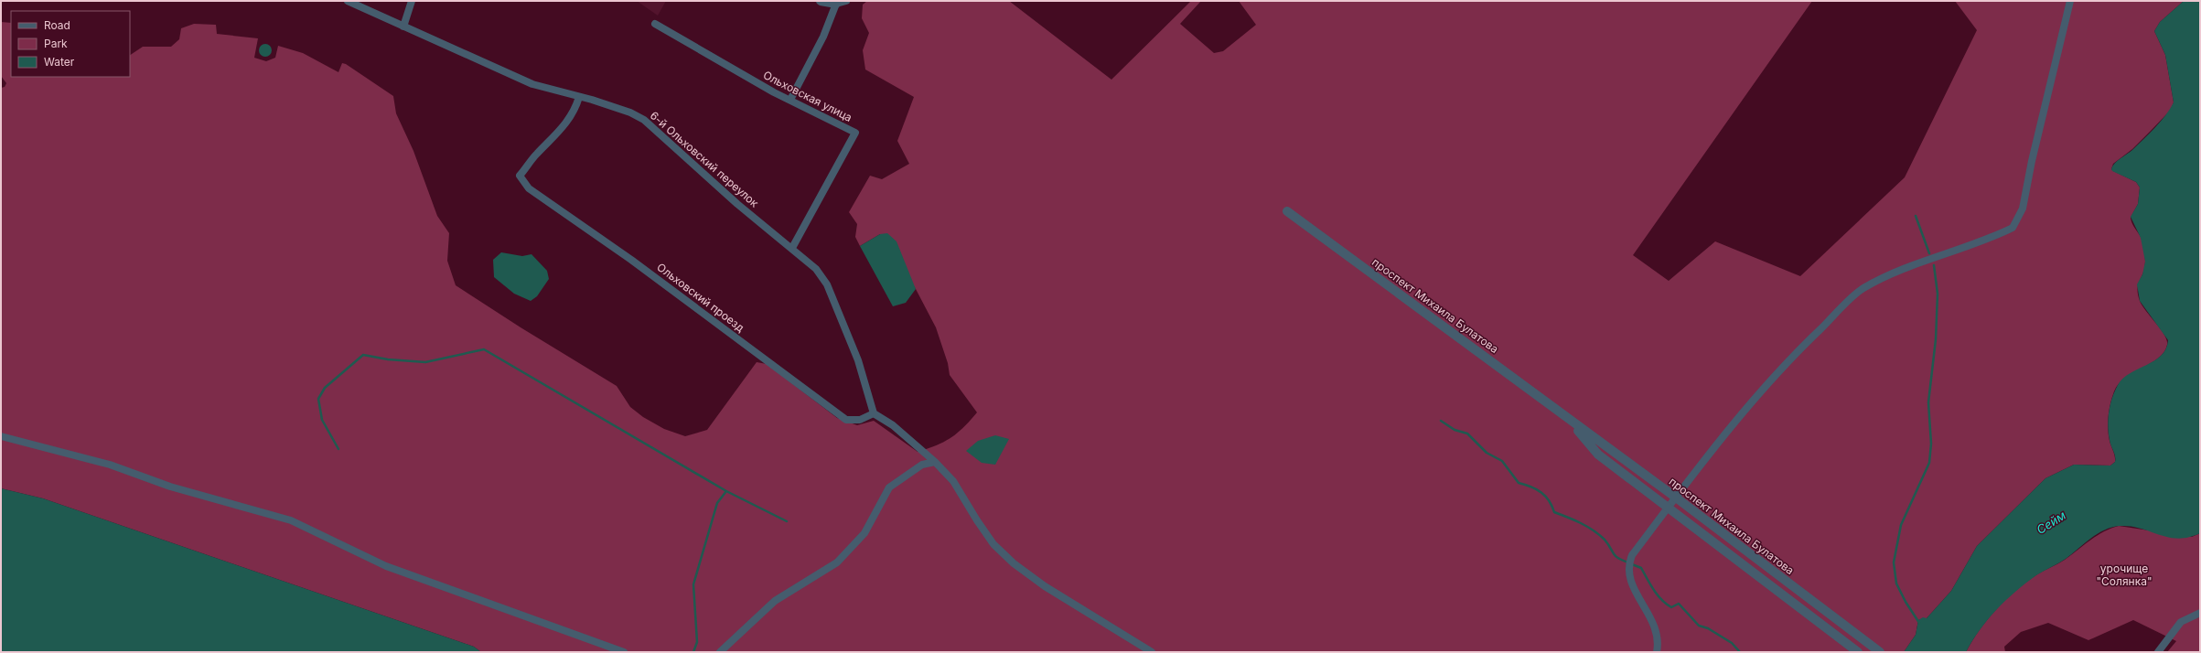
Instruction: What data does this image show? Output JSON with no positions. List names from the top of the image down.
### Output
{
  "streets": {
    "street": [
      "Ольховская улица",
      "6-й Ольховский переулок",
      "Ольховский проезд",
      "проспект Михаила Булатова"
    ]
  },
  "crossings": [
    ["Ольховская улица", "6-й Ольховский переулок"],
    ["6-й Ольховский переулок", "Ольховский проезд"]
  ],
  "water": ["Сейм"],
  "parks": ["урочище \"Солянка\""],
  "legend": ["Road", "Park", "Water"]
}
